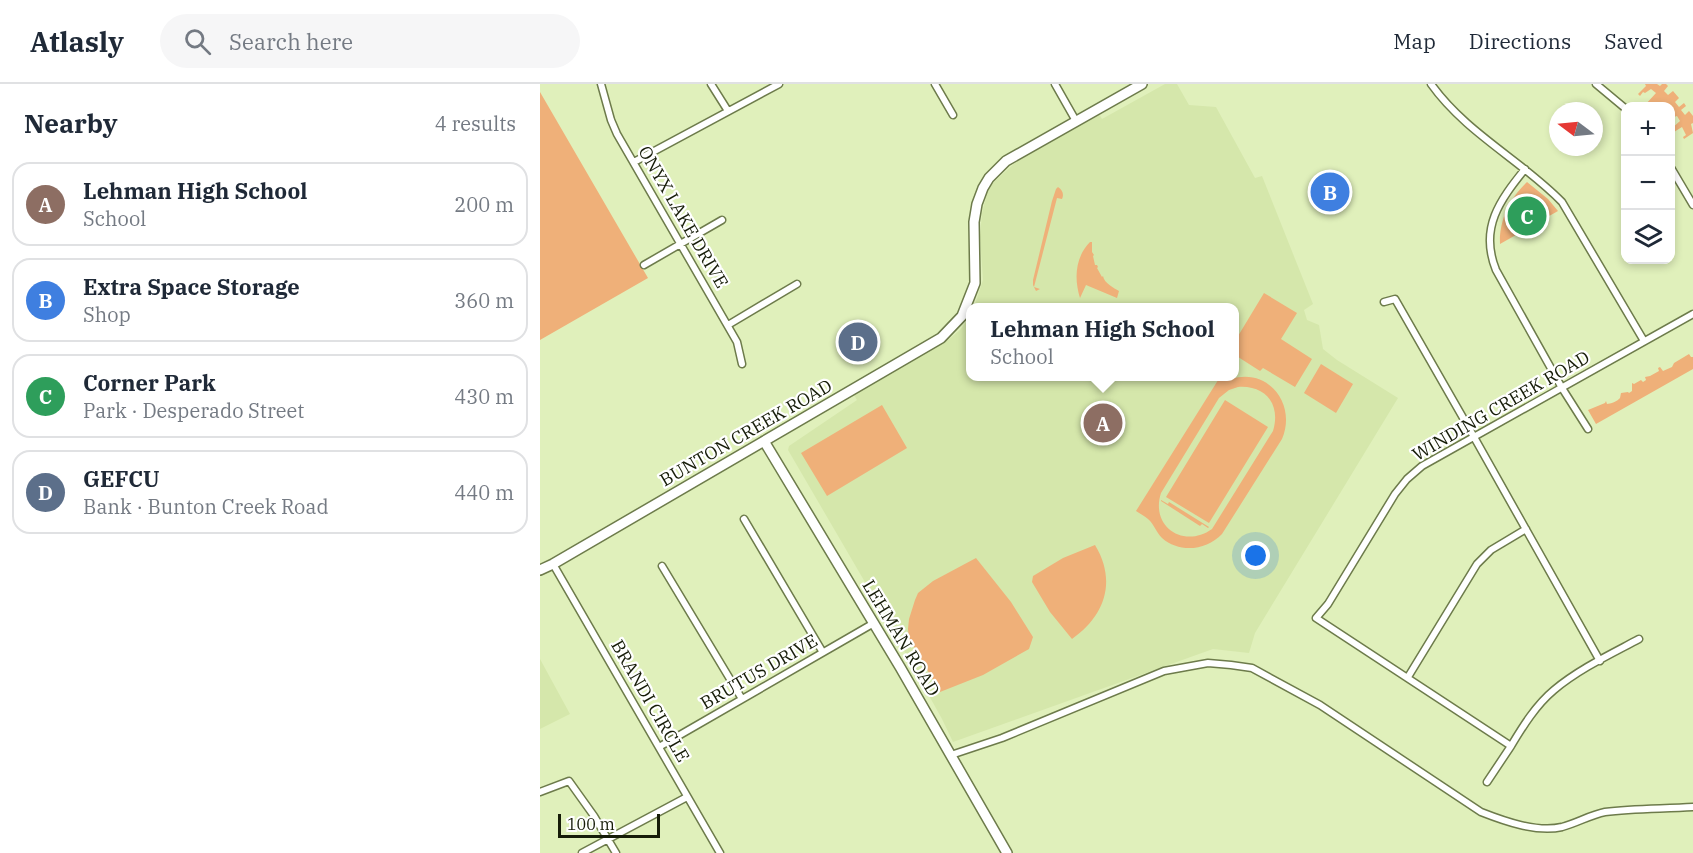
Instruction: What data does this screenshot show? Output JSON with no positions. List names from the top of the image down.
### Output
{
  "streets": {
    "street": [
      "ONYX LAKE DRIVE",
      "WINDING CREEK ROAD",
      "BUNTON CREEK ROAD",
      "LEHMAN ROAD",
      "BRUTUS DRIVE",
      "BRANDI CIRCLE"
    ]
  },
  "crossings": [
    ["BUNTON CREEK ROAD", "LEHMAN ROAD"],
    ["BUNTON CREEK ROAD", "BRANDI CIRCLE"],
    ["LEHMAN ROAD", "BRUTUS DRIVE"],
    ["BRUTUS DRIVE", "BRANDI CIRCLE"]
  ],
  "scale_bar": "100 m",
  "north": "left",
  "page": {
    "header": "Atlasly",
    "search": "Search here",
    "nav": ["Map", "Directions", "Saved"],
    "heading": ["Nearby", "4 results"],
    "map_buttons": ["+", "−"],
    "list": [
      {
        "mark": "A",
        "name": "Lehman High School",
        "note": "School",
        "value": "200 m"
      },
      {
        "mark": "B",
        "name": "Extra Space Storage",
        "note": "Shop",
        "value": "360 m"
      },
      {
        "mark": "C",
        "name": "Corner Park",
        "note": "Park · Desperado Street",
        "value": "430 m"
      },
      {
        "mark": "D",
        "name": "GEFCU",
        "note": "Bank · Bunton Creek Road",
        "value": "440 m"
      }
    ],
    "pins": [
      "B",
      "C",
      "D",
      "A"
    ],
    "popup": ["Lehman High School", "School"],
    "scale": "100 m"
  }
}
